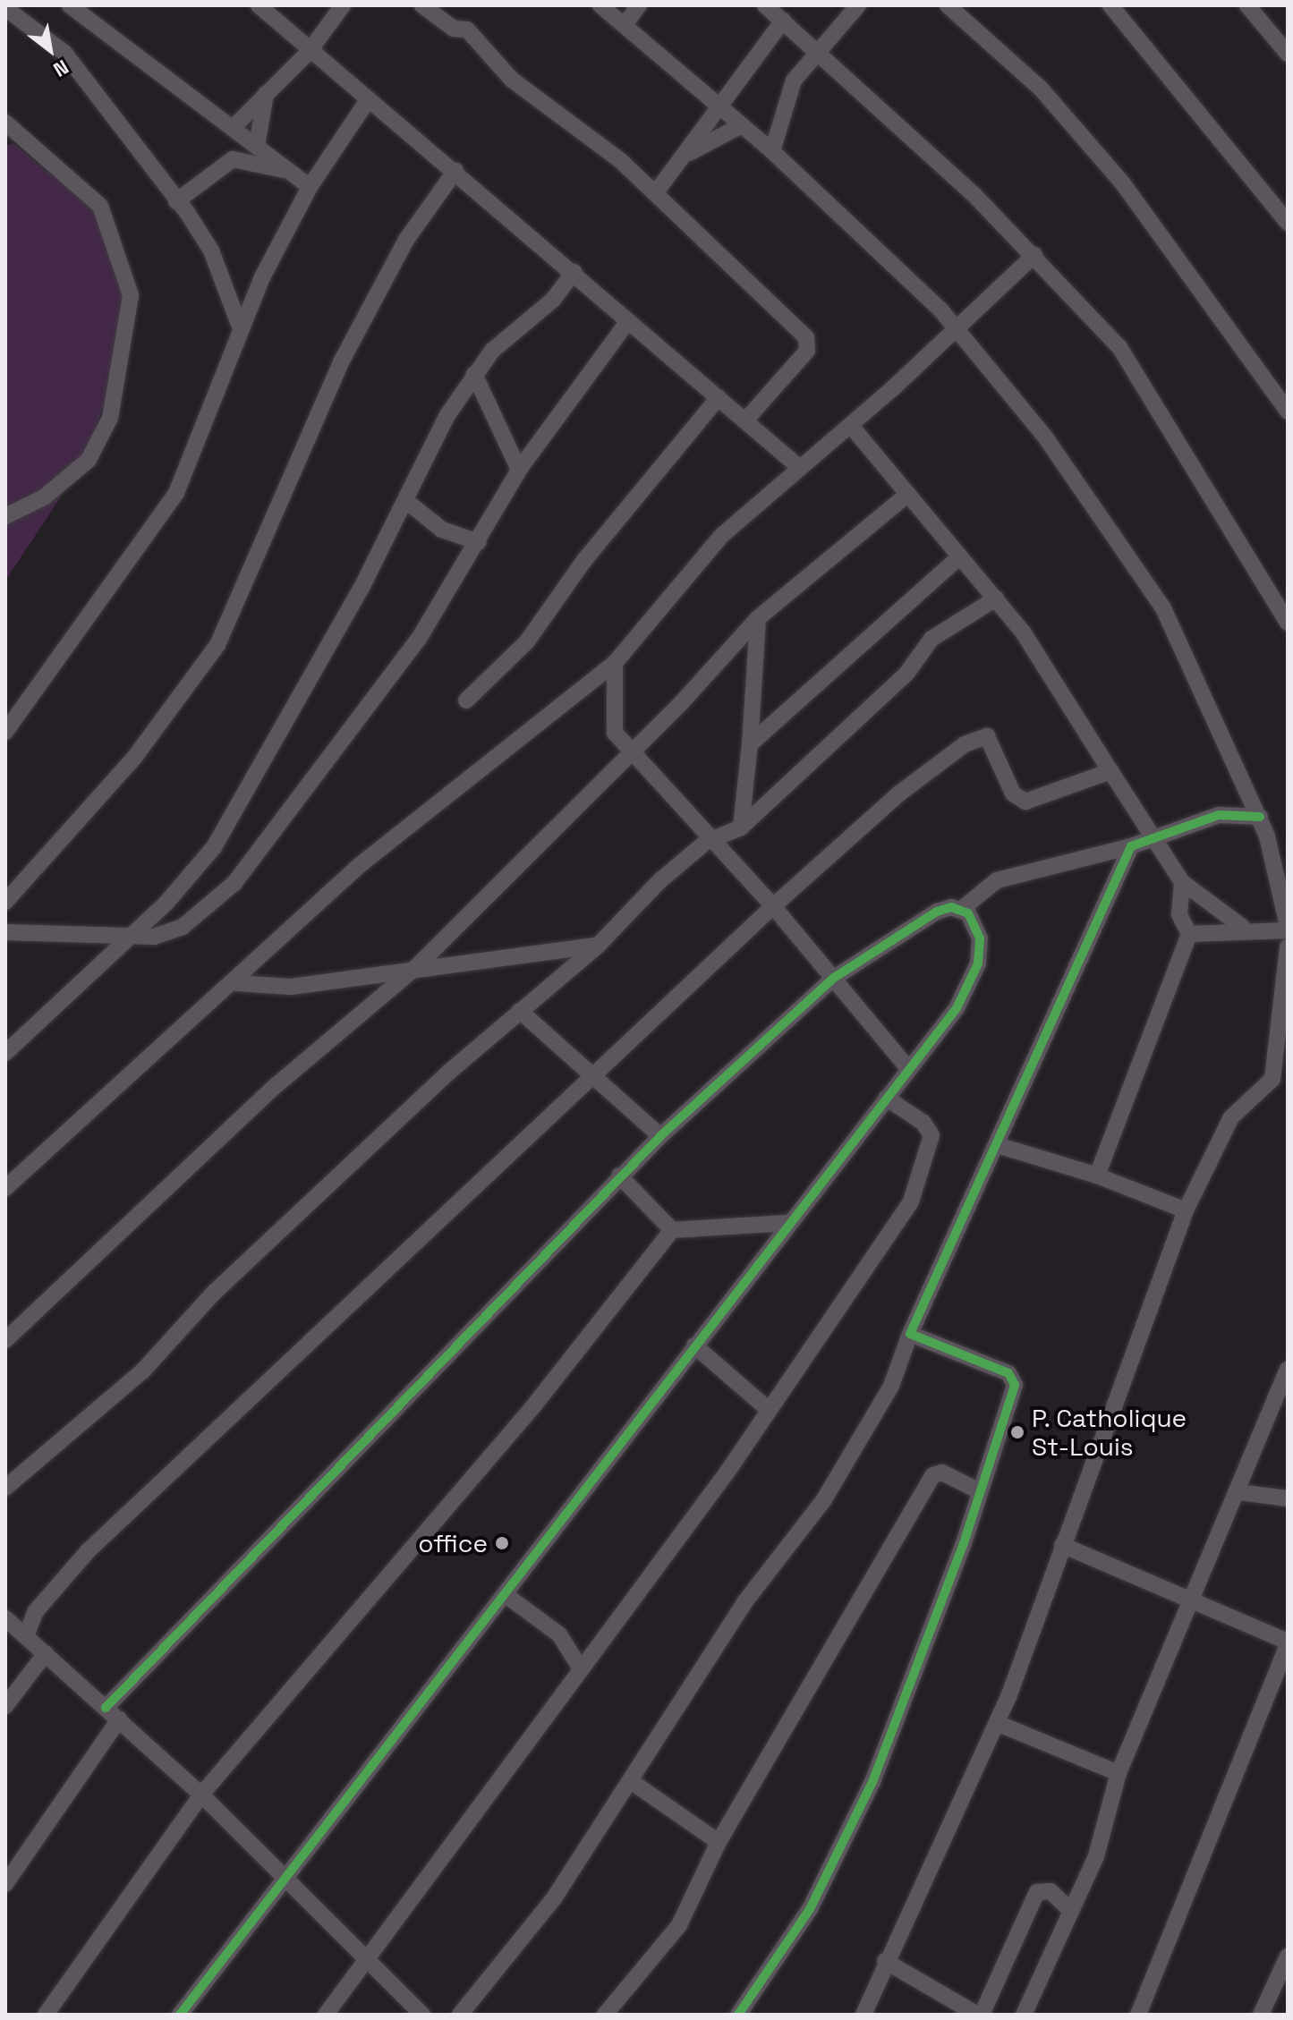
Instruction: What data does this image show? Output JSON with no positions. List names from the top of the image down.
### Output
{
  "places": ["P. Catholique St-Louis", "office"],
  "north": "bottom right"
}
